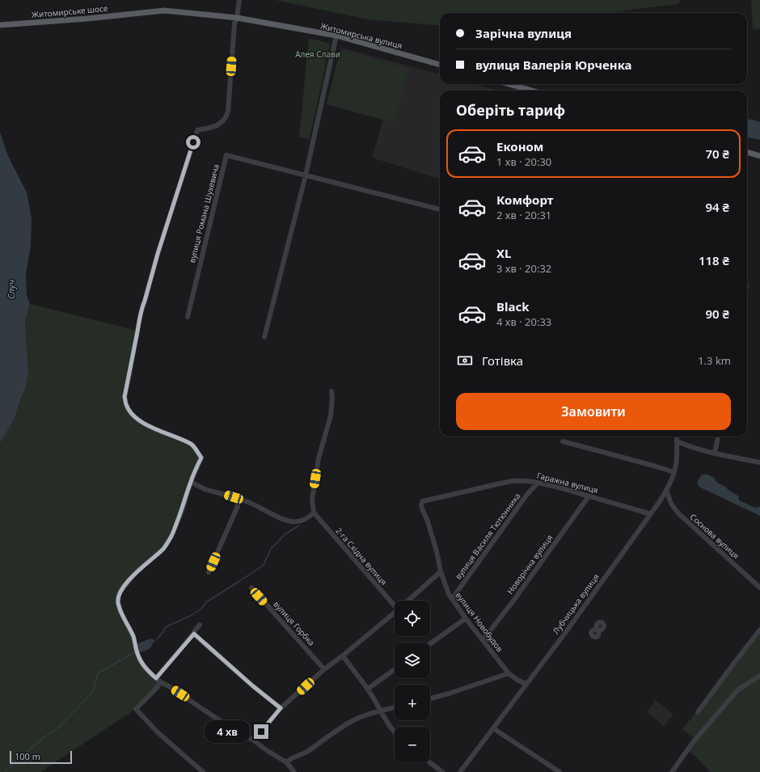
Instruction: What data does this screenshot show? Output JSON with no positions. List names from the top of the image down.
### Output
{
  "streets": {
    "main road": ["Житомирське шосе", "Житомирська вулиця"],
    "street": [
      "вулиця Романа Шухевича",
      "Гаражна вулиця",
      "вулиця Василя Тютюнника",
      "Соснова вулиця",
      "2-га Східна вулиця",
      "Новорічна вулиця",
      "Лубчицька вулиця",
      "вулиця Новобудов",
      "вулиця Горбка"
    ]
  },
  "crossings": [
    ["Житомирське шосе", "Житомирська вулиця"],
    ["Гаражна вулиця", "вулиця Василя Тютюнника"],
    ["Гаражна вулиця", "Новорічна вулиця"],
    ["Гаражна вулиця", "Лубчицька вулиця"],
    ["Гаражна вулиця", "вулиця Новобудов"],
    ["вулиця Василя Тютюнника", "вулиця Новобудов"],
    ["Соснова вулиця", "Лубчицька вулиця"],
    ["Новорічна вулиця", "вулиця Новобудов"],
    ["Лубчицька вулиця", "вулиця Новобудов"]
  ],
  "water": ["Случ"],
  "parks": ["Алея Слави"],
  "scale_bar": "100 m",
  "page": {
    "banner": ["Зарічна вулиця", "вулиця Валерія Юрченка"],
    "heading": "Оберіть тариф",
    "list": [
      {
        "name": "Економ",
        "note": "1 хв · 20:30",
        "value": "70 ₴"
      },
      {
        "name": "Комфорт",
        "note": "2 хв · 20:31",
        "value": "94 ₴"
      },
      {
        "name": "XL",
        "note": "3 хв · 20:32",
        "value": "118 ₴"
      },
      {
        "name": "Black",
        "note": "4 хв · 20:33",
        "value": "90 ₴"
      }
    ],
    "pay": ["Готівка", "1.3 km"],
    "buttons": "Замовити",
    "map_buttons": ["+", "−"],
    "bubble": "4 хв",
    "scale": "100 m"
  }
}
